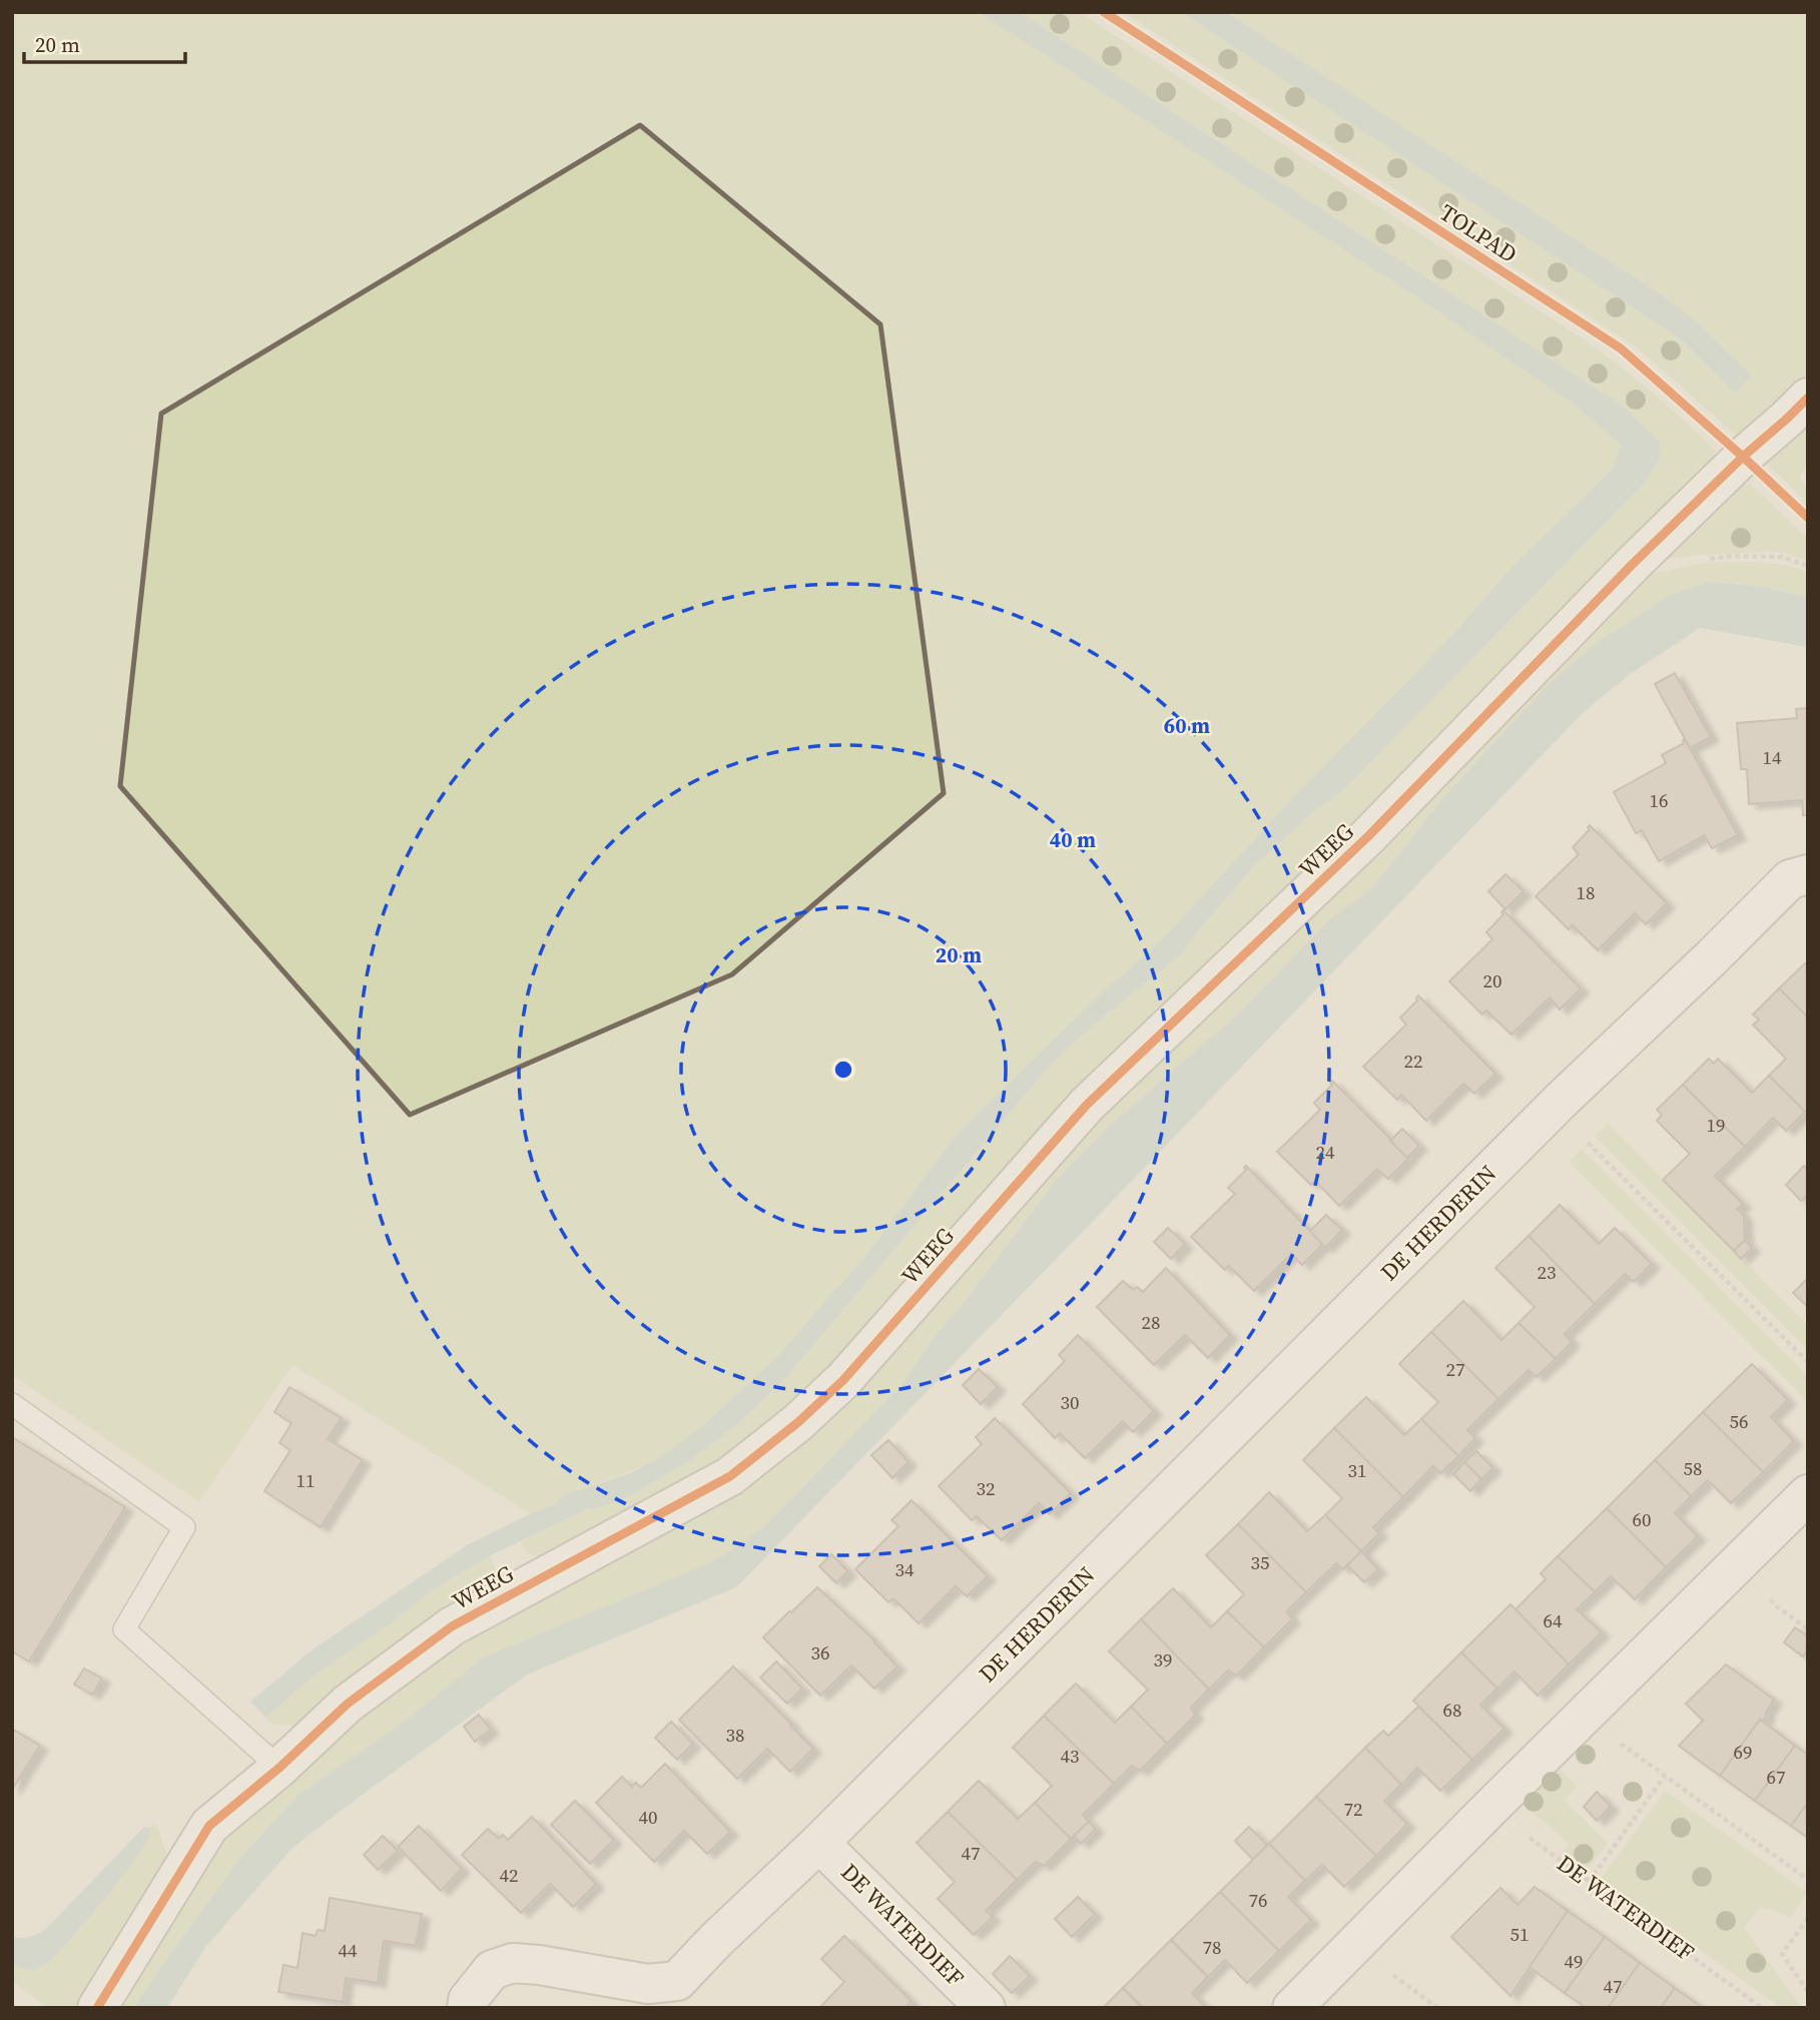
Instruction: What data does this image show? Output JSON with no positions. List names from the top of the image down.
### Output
{
  "streets": {
    "street": ["WEEG", "DE HERDERIN", "DE WATERDIEF"],
    "cycle path": ["TOLPAD"]
  },
  "crossings": [
    ["DE HERDERIN", "DE WATERDIEF"]
  ],
  "house_numbers": [
    "14",
    "16",
    "18",
    "20",
    "22",
    "19",
    "24",
    "23",
    "28",
    "27",
    "30",
    "56",
    "58",
    "31",
    "11",
    "32",
    "60",
    "35",
    "34",
    "64",
    "36",
    "39",
    "68",
    "38",
    "69",
    "43",
    "67",
    "72",
    "40",
    "47",
    "42",
    "76",
    "51",
    "78",
    "44",
    "49",
    "47"
  ],
  "scale_bar": "20 m",
  "rings": ["60 m", "40 m", "20 m"]
}
